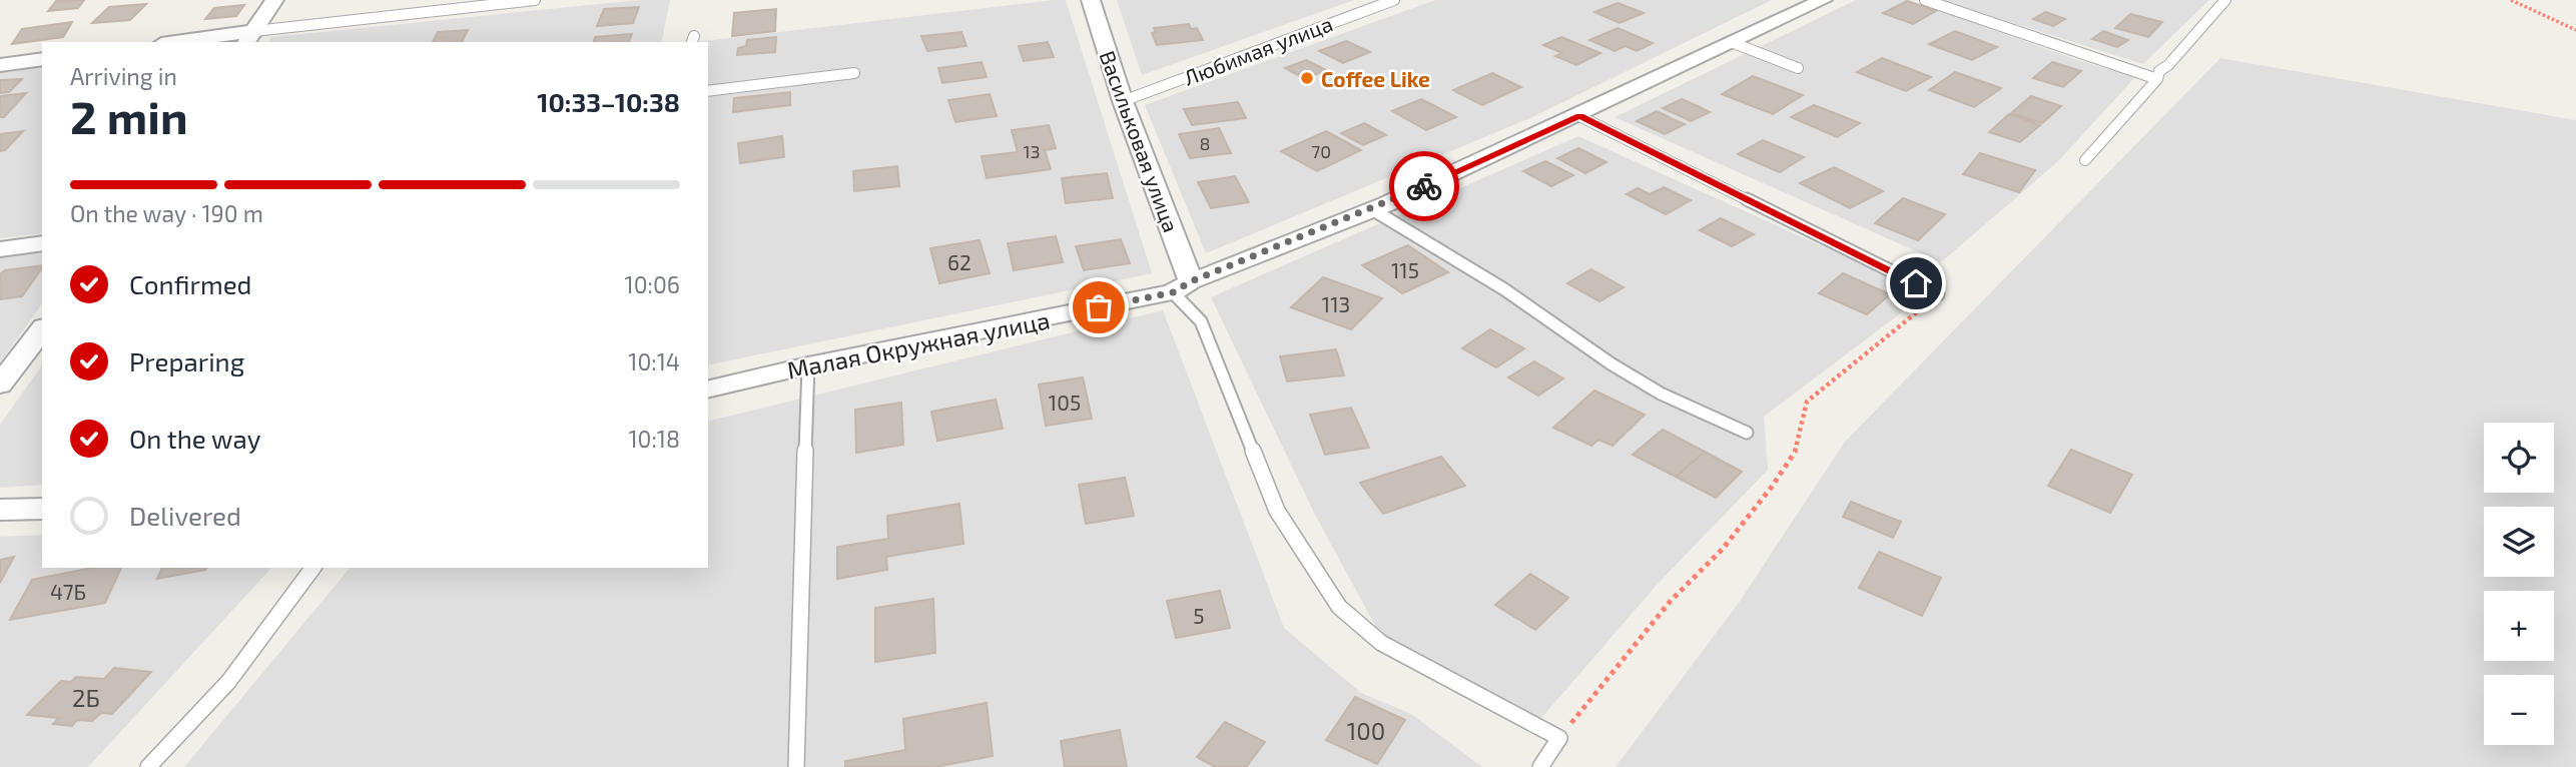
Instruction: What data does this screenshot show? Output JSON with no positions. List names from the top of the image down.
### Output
{
  "streets": {
    "street": ["Васильковая улица", "Малая Окружная улица"],
    "lane": ["Любимая улица"]
  },
  "crossings": [
    ["Любимая улица", "Васильковая улица"],
    ["Васильковая улица", "Малая Окружная улица"]
  ],
  "places": ["Coffee Like"],
  "house_numbers": [
    "8",
    "13",
    "70",
    "62",
    "115",
    "113",
    "105",
    "47Б",
    "5",
    "2Б",
    "100"
  ],
  "page": {
    "heading": ["2 min", "Arriving in", "10:33–10:38"],
    "bar": "On the way · 190 m",
    "list": [
      ["Confirmed", "10:06"],
      ["Preparing", "10:14"],
      ["On the way", "10:18"],
      "Delivered"
    ],
    "map_buttons": ["+", "−"]
  }
}
